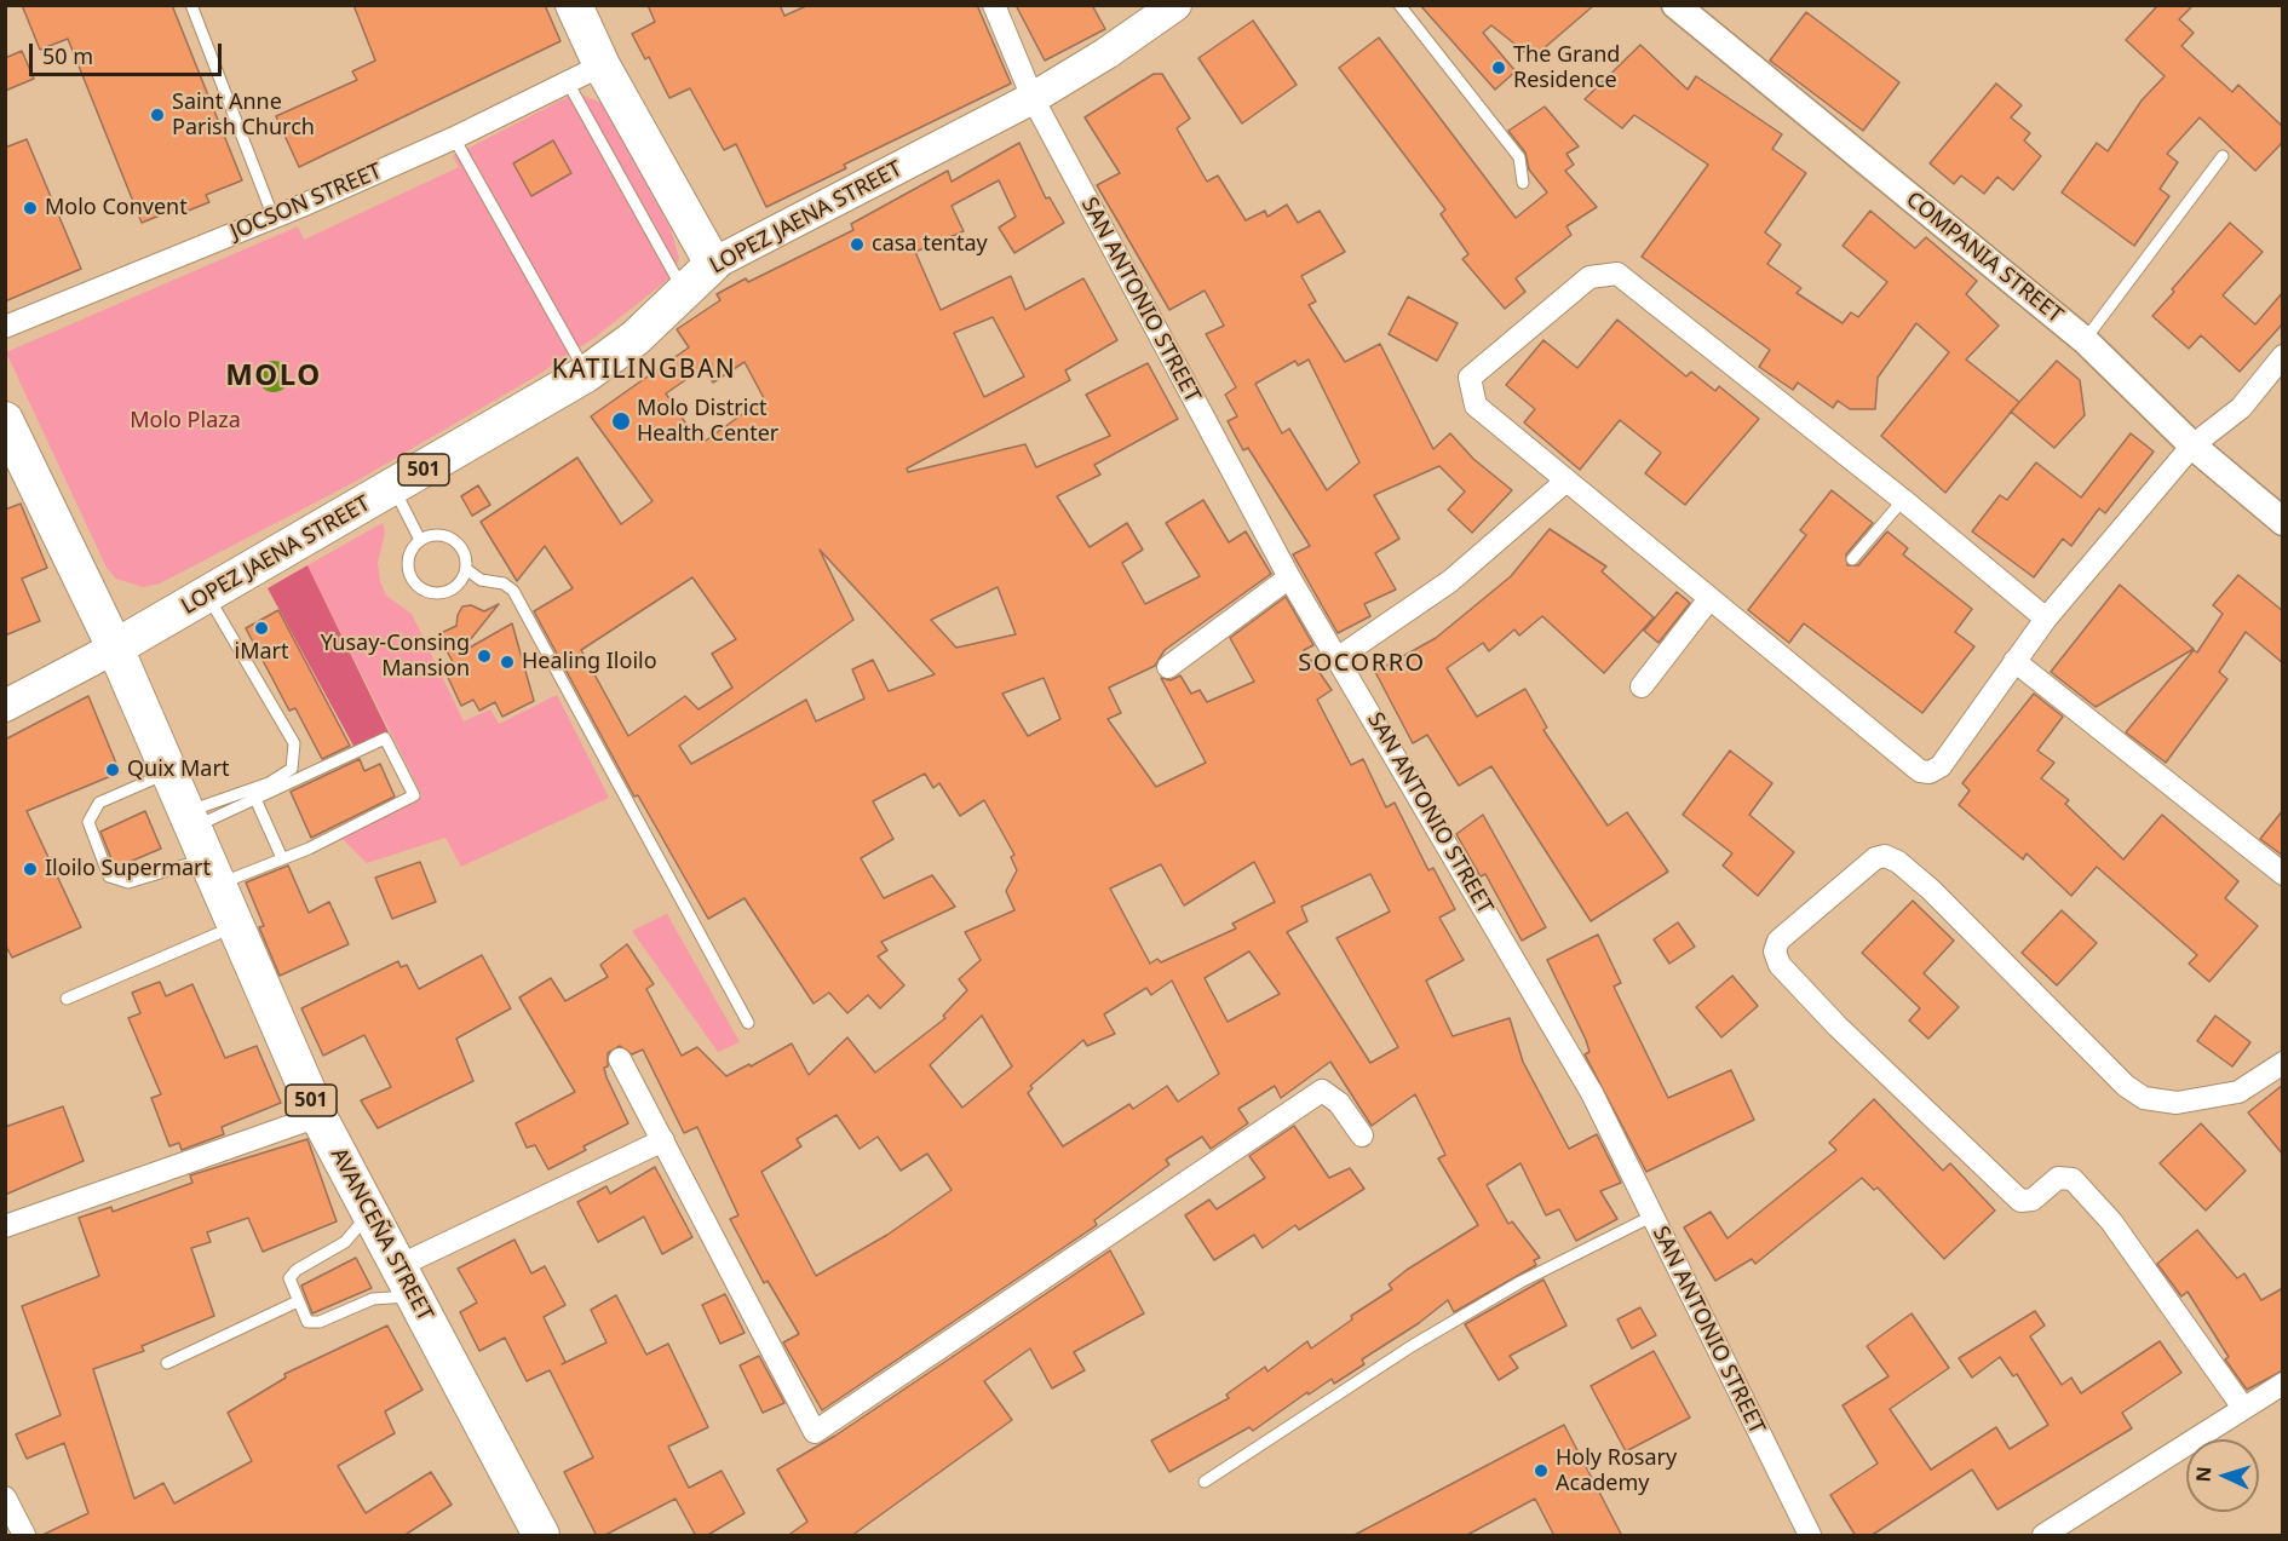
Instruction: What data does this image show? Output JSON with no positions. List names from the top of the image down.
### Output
{
  "streets": {
    "main road": ["LOPEZ JAENA STREET", "501", "AVANCEÑA STREET"],
    "street": ["JOCSON STREET", "COMPANIA STREET", "SAN ANTONIO STREET"]
  },
  "crossings": [
    ["LOPEZ JAENA STREET", "SAN ANTONIO STREET"],
    ["LOPEZ JAENA STREET", "501"],
    ["LOPEZ JAENA STREET", "AVANCEÑA STREET"],
    ["501", "AVANCEÑA STREET"]
  ],
  "districts": ["KATILINGBAN", "MOLO", "SOCORRO"],
  "parks": ["Molo Plaza"],
  "places": [
    "The Grand Residence",
    "Saint Anne Parish Church",
    "Molo Convent",
    "casa tentay",
    "Molo District Health Center",
    "iMart",
    "Yusay-Consing Mansion",
    "Healing Iloilo",
    "Quix Mart",
    "Iloilo Supermart",
    "Holy Rosary Academy"
  ],
  "scale_bar": "50 m",
  "north": "left"
}
